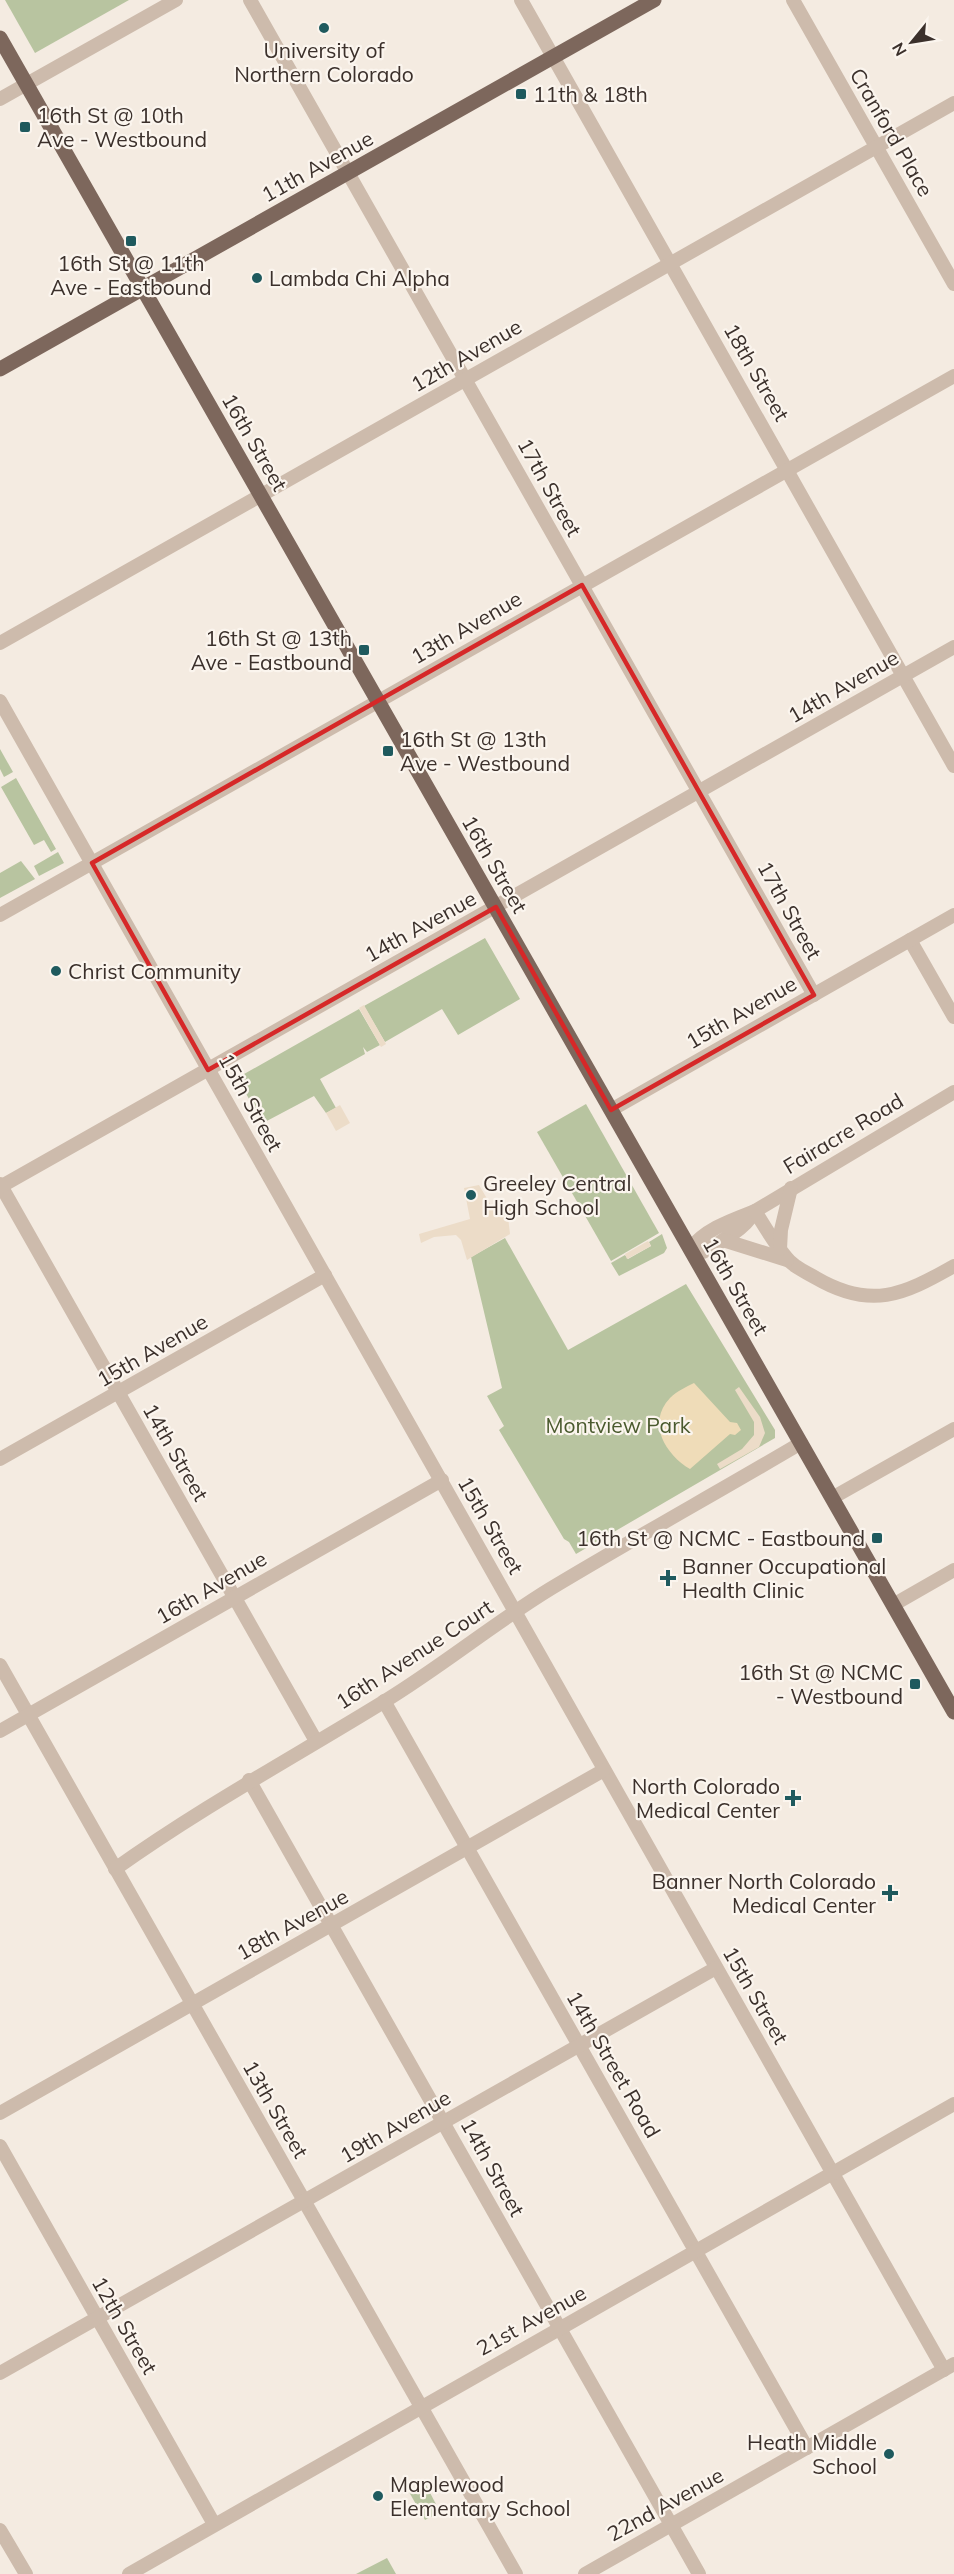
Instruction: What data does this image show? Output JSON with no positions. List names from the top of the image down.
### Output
{
  "streets": {
    "main road": ["11th Avenue", "16th Street"],
    "street": [
      "Cranford Place",
      "12th Avenue",
      "18th Street",
      "17th Street",
      "13th Avenue",
      "14th Avenue",
      "15th Avenue",
      "15th Street",
      "Fairacre Road",
      "14th Street",
      "16th Avenue",
      "16th Avenue Court",
      "18th Avenue",
      "14th Street Road",
      "13th Street",
      "19th Avenue",
      "21st Avenue",
      "12th Street",
      "22nd Avenue"
    ]
  },
  "crossings": [
    ["Cranford Place", "12th Avenue"],
    ["11th Avenue", "18th Street"],
    ["11th Avenue", "16th Street"],
    ["11th Avenue", "17th Street"],
    ["12th Avenue", "18th Street"],
    ["12th Avenue", "16th Street"],
    ["12th Avenue", "17th Street"],
    ["18th Street", "13th Avenue"],
    ["18th Street", "14th Avenue"],
    ["16th Street", "13th Avenue"],
    ["16th Street", "14th Avenue"],
    ["16th Street", "15th Avenue"],
    ["16th Street", "Fairacre Road"],
    ["16th Street", "16th Avenue Court"],
    ["17th Street", "13th Avenue"],
    ["17th Street", "14th Avenue"],
    ["17th Street", "15th Avenue"],
    ["13th Avenue", "15th Street"],
    ["14th Avenue", "15th Street"],
    ["14th Avenue", "14th Street"],
    ["15th Avenue", "15th Street"],
    ["15th Avenue", "14th Street"],
    ["15th Street", "16th Avenue"],
    ["15th Street", "16th Avenue Court"],
    ["15th Street", "18th Avenue"],
    ["15th Street", "19th Avenue"],
    ["15th Street", "21st Avenue"],
    ["15th Street", "22nd Avenue"],
    ["14th Street", "16th Avenue"],
    ["14th Street", "16th Avenue Court"],
    ["14th Street", "18th Avenue"],
    ["14th Street", "19th Avenue"],
    ["14th Street", "21st Avenue"],
    ["14th Street", "22nd Avenue"],
    ["16th Avenue", "13th Street"],
    ["16th Avenue Court", "14th Street Road"],
    ["16th Avenue Court", "13th Street"],
    ["18th Avenue", "14th Street Road"],
    ["18th Avenue", "13th Street"],
    ["14th Street Road", "19th Avenue"],
    ["14th Street Road", "21st Avenue"],
    ["14th Street Road", "22nd Avenue"],
    ["13th Street", "19th Avenue"],
    ["13th Street", "21st Avenue"],
    ["19th Avenue", "12th Street"],
    ["21st Avenue", "12th Street"]
  ],
  "parks": ["Montview Park"],
  "places": {
    "other": [
      "University of Northern Colorado",
      "Lambda Chi Alpha",
      "Christ Community",
      "Greeley Central High School",
      "Heath Middle School",
      "Maplewood Elementary School"
    ],
    "transit": [
      "11th & 18th",
      "16th St @ 10th Ave - Westbound",
      "16th St @ 11th Ave - Eastbound",
      "16th St @ 13th Ave - Eastbound",
      "16th St @ 13th Ave - Westbound",
      "16th St @ NCMC - Eastbound",
      "16th St @ NCMC - Westbound"
    ],
    "health": ["Banner Occupational Health Clinic", "North Colorado Medical Center", "Banner North Colorado Medical Center"]
  },
  "north": "bottom left"
}
